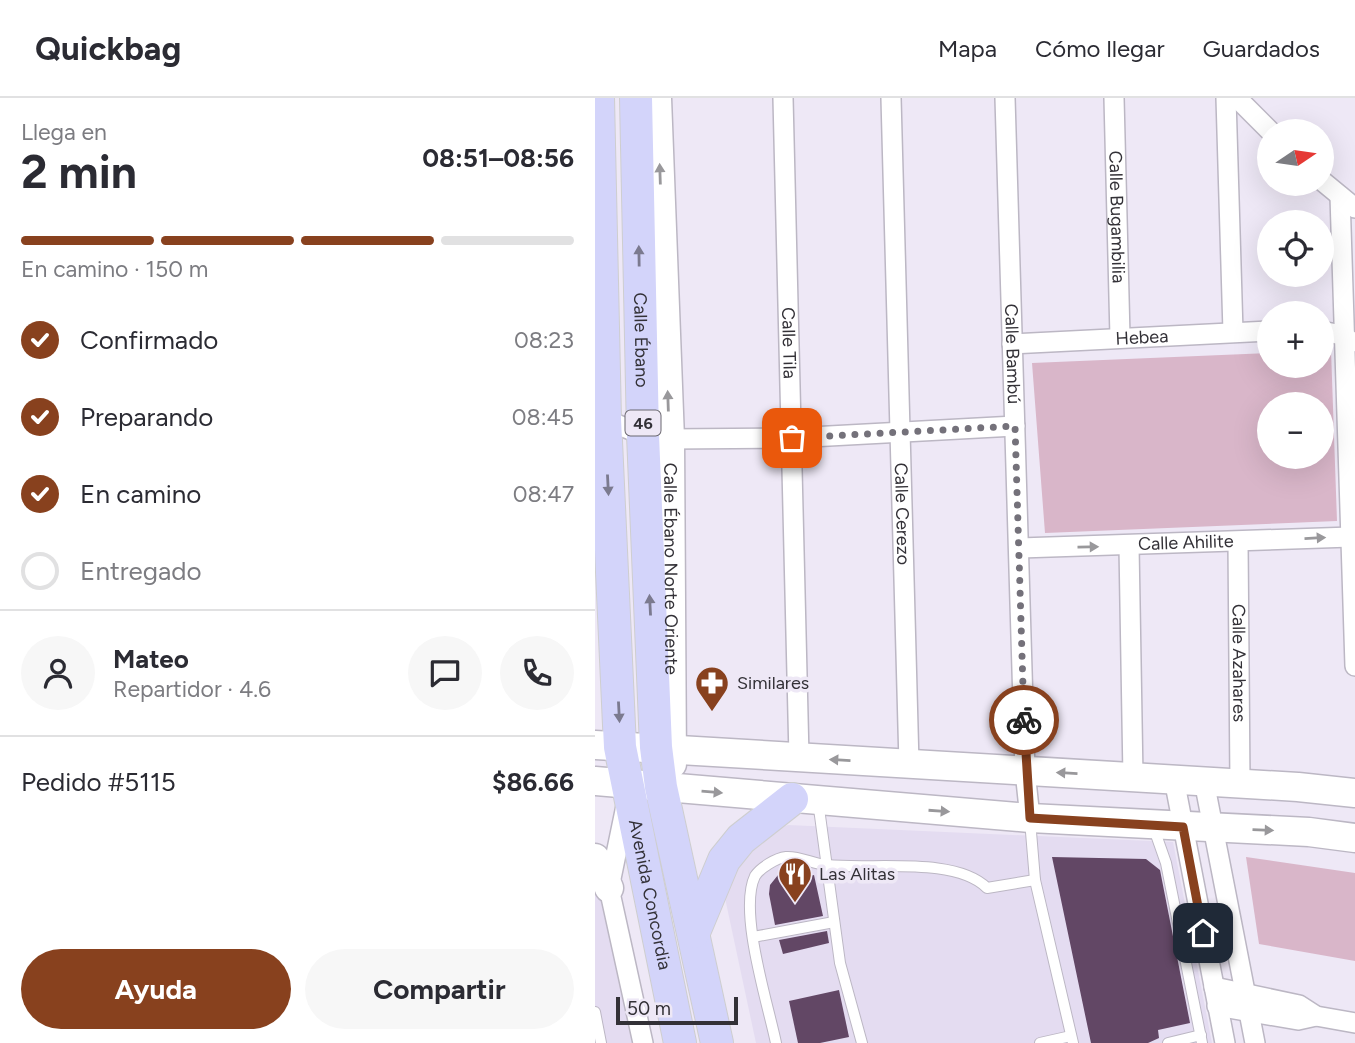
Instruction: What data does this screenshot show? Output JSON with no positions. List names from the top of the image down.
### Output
{
  "streets": {
    "main road": ["Calle Ébano", "46", "Avenida Concordia"],
    "street": [
      "Calle Bugambilia",
      "Hebea",
      "Calle Tila",
      "Calle Bambú",
      "Calle Cerezo",
      "Calle Ahilite",
      "Calle Ébano Norte Oriente",
      "Calle Azahares"
    ]
  },
  "crossings": [
    ["Calle Bugambilia", "Hebea"],
    ["Hebea", "Calle Bambú"],
    ["Calle Ébano", "Calle Ébano Norte Oriente"],
    ["Calle Ébano", "Avenida Concordia"],
    ["Calle Bambú", "Calle Ahilite"],
    ["46", "Avenida Concordia"],
    ["Calle Ahilite", "Calle Azahares"]
  ],
  "one_way": ["Calle Ahilite", "Calle Ébano Norte Oriente"],
  "places": {
    "pharmacy": ["Similares"],
    "restaurant": ["Las Alitas"]
  },
  "scale_bar": "50 m",
  "north": "right",
  "page": {
    "header": "Quickbag",
    "nav": ["Mapa", "Cómo llegar", "Guardados"],
    "heading": ["2 min", "Llega en", "08:51–08:56"],
    "panel": [
      "Mateo",
      "Repartidor · 4.6",
      "Pedido #5115",
      "$86.66"
    ],
    "map_buttons": ["+", "−"],
    "bar": "En camino · 150 m",
    "list": [
      ["Confirmado", "08:23"],
      ["Preparando", "08:45"],
      ["En camino", "08:47"],
      "Entregado"
    ],
    "buttons": ["Ayuda", "Compartir"],
    "scale": "50 m"
  }
}
